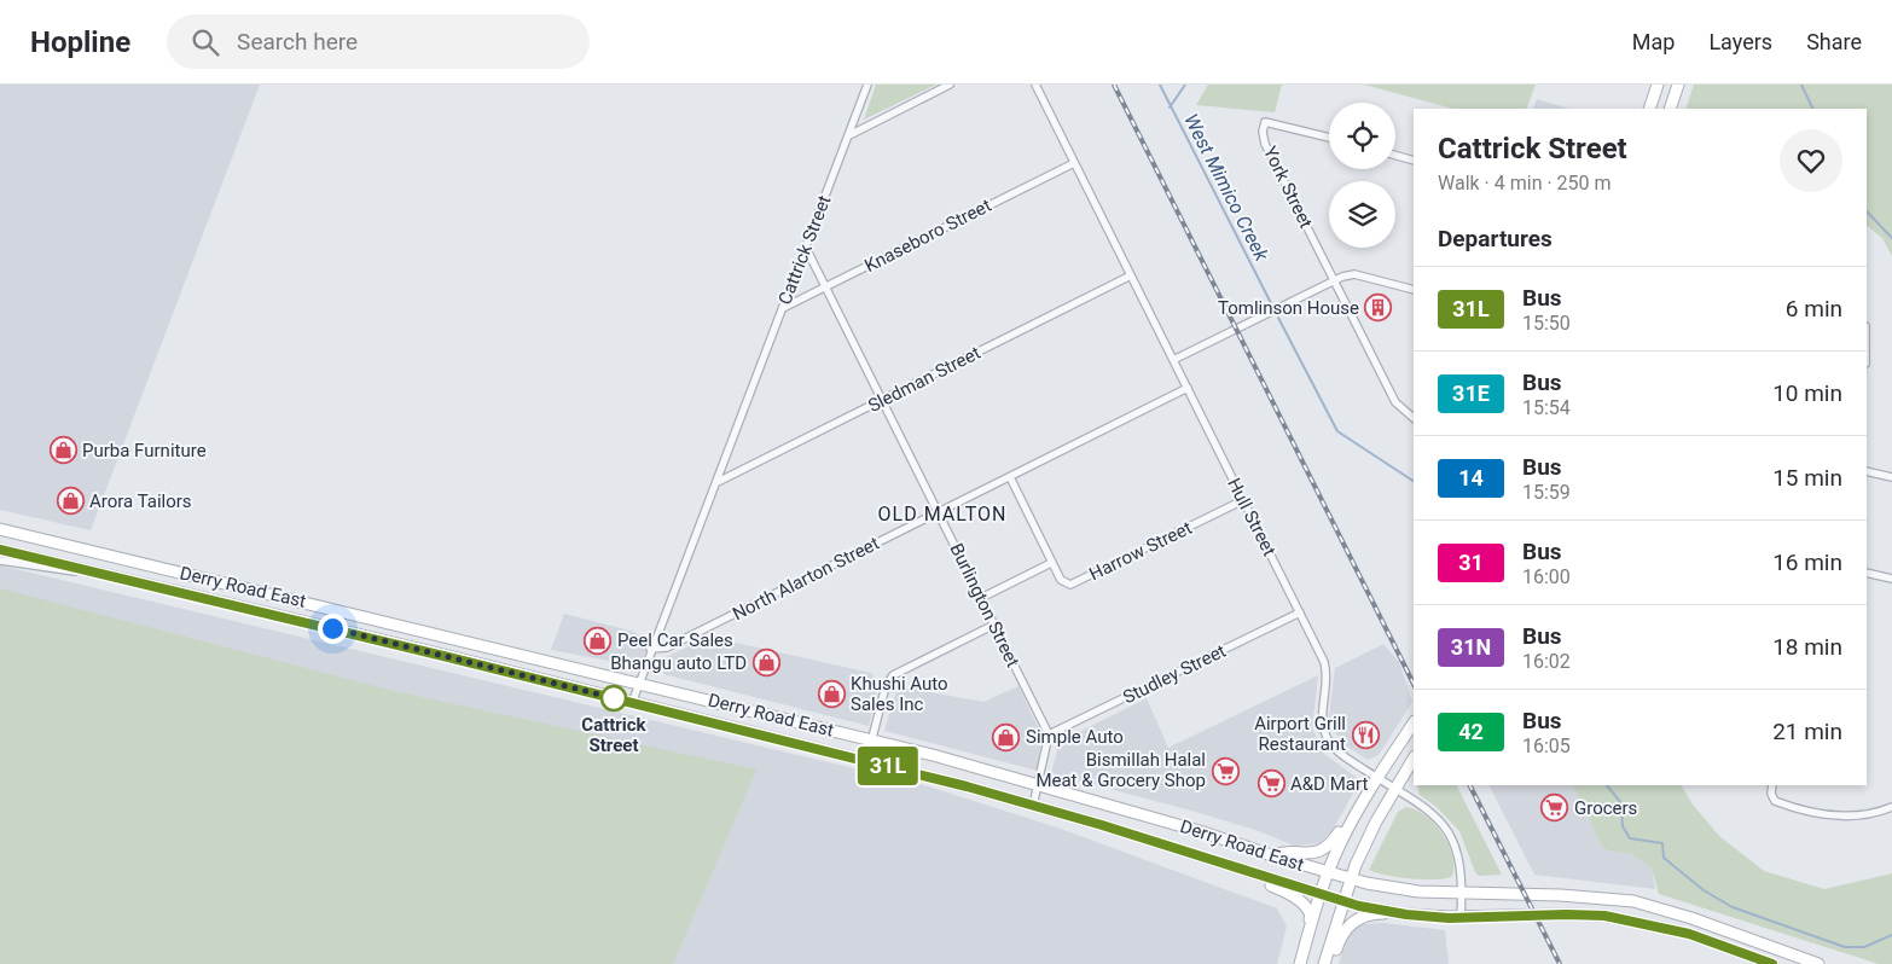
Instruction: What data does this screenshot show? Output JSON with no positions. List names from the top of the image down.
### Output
{
  "streets": {
    "main road": ["Derry Road East"],
    "street": [
      "York Street",
      "Knaseboro Street",
      "Cattrick Street",
      "Sledman Street",
      "Hull Street",
      "Harrow Street",
      "North Alarton Street",
      "Burlington Street",
      "Studley Street"
    ]
  },
  "crossings": [
    ["Knaseboro Street", "Cattrick Street"],
    ["Knaseboro Street", "Hull Street"],
    ["Knaseboro Street", "Burlington Street"],
    ["Cattrick Street", "Sledman Street"],
    ["Cattrick Street", "North Alarton Street"],
    ["Cattrick Street", "Derry Road East"],
    ["Cattrick Street", "Burlington Street"],
    ["Sledman Street", "Hull Street"],
    ["Sledman Street", "Burlington Street"],
    ["Hull Street", "Harrow Street"],
    ["Hull Street", "North Alarton Street"],
    ["Hull Street", "Derry Road East"],
    ["Hull Street", "Studley Street"],
    ["Harrow Street", "North Alarton Street"],
    ["North Alarton Street", "Burlington Street"],
    ["Burlington Street", "Studley Street"]
  ],
  "districts": ["OLD MALTON"],
  "water": ["West Mimico Creek"],
  "places": {
    "building": ["Tomlinson House"],
    "shop": [
      "Purba Furniture",
      "Arora Tailors",
      "Peel Car Sales",
      "Bhangu auto LTD",
      "Khushi Auto Sales Inc",
      "Simple Auto"
    ],
    "other": ["Cattrick Street"],
    "restaurant": ["Airport Grill Restaurant"],
    "supermarket": ["Bismillah Halal Meat & Grocery Shop", "A&D Mart", "Grocers"]
  },
  "lines": ["bus line 31L"],
  "page": {
    "header": "Hopline",
    "search": "Search here",
    "nav": ["Map", "Layers", "Share"],
    "on_map": "31L",
    "heading": [
      ["Cattrick Street", "Walk · 4 min · 250 m"],
      "Departures"
    ],
    "list": [
      {
        "mark": "31L",
        "name": "Bus",
        "note": "15:50",
        "value": "6 min"
      },
      {
        "mark": "31E",
        "name": "Bus",
        "note": "15:54",
        "value": "10 min"
      },
      {
        "mark": "14",
        "name": "Bus",
        "note": "15:59",
        "value": "15 min"
      },
      {
        "mark": "31",
        "name": "Bus",
        "note": "16:00",
        "value": "16 min"
      },
      {
        "mark": "31N",
        "name": "Bus",
        "note": "16:02",
        "value": "18 min"
      },
      {
        "mark": "42",
        "name": "Bus",
        "note": "16:05",
        "value": "21 min"
      }
    ]
  }
}
